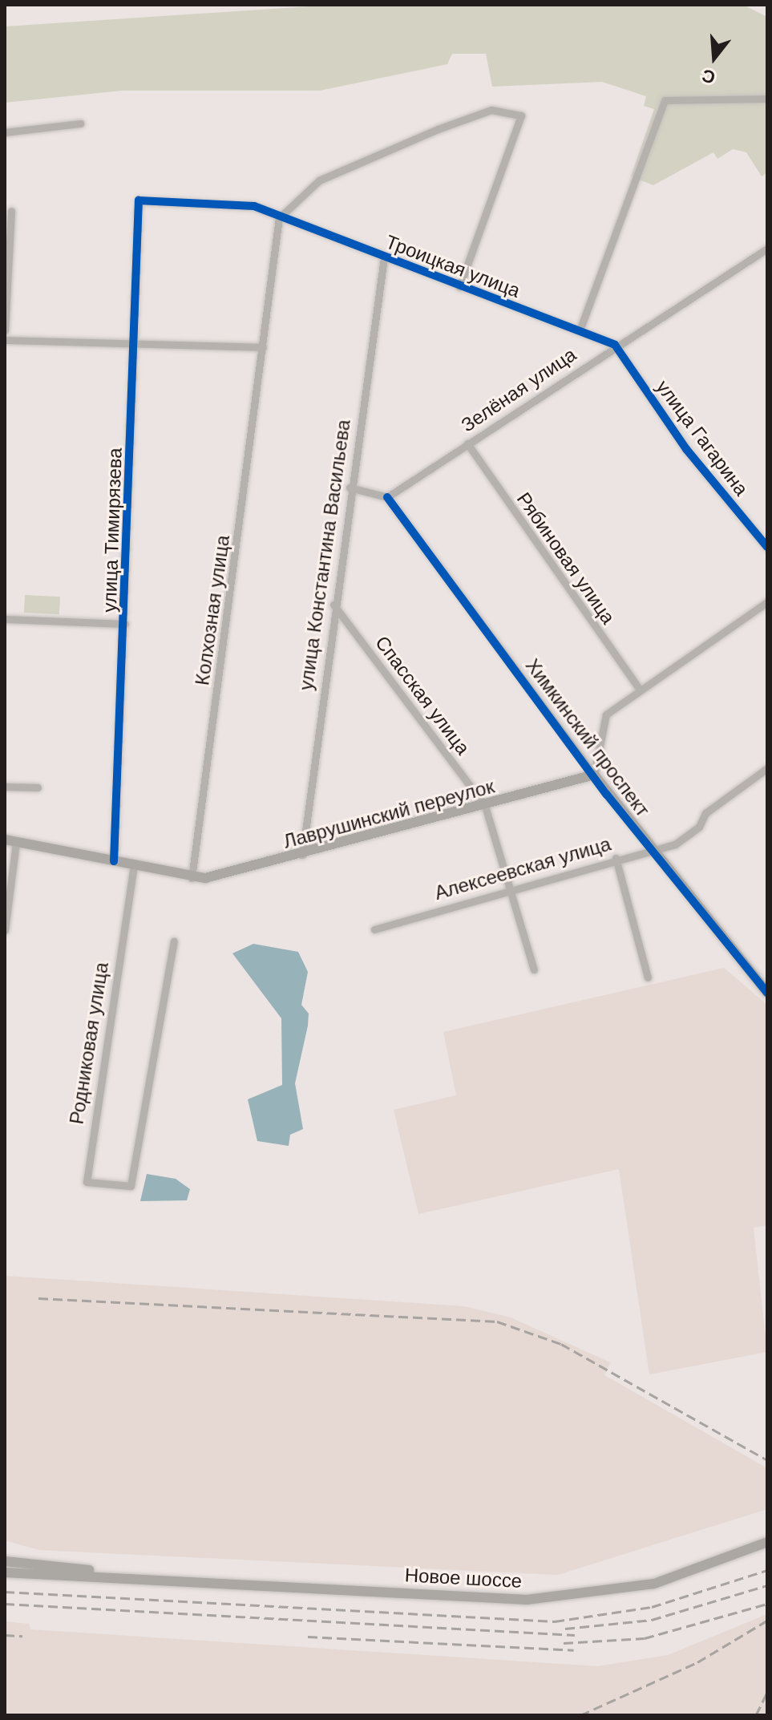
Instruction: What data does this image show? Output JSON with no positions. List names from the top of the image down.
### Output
{
  "streets": {
    "main road": ["Химкинский проспект", "Лаврушинский переулок", "Новое шоссе"],
    "street": [
      "Троицкая улица",
      "Зелёная улица",
      "улица Гагарина",
      "улица Тимирязева",
      "улица Константина Васильева",
      "Рябиновая улица",
      "Колхозная улица",
      "Спасская улица",
      "Алексеевская улица",
      "Родниковая улица"
    ]
  },
  "crossings": [
    ["Троицкая улица", "Зелёная улица"],
    ["Троицкая улица", "улица Гагарина"],
    ["Троицкая улица", "улица Тимирязева"],
    ["Троицкая улица", "улица Константина Васильева"],
    ["Троицкая улица", "Колхозная улица"],
    ["Зелёная улица", "улица Гагарина"],
    ["Зелёная улица", "Рябиновая улица"],
    ["Зелёная улица", "Химкинский проспект"],
    ["улица Константина Васильева", "Спасская улица"],
    ["улица Константина Васильева", "Лаврушинский переулок"],
    ["Колхозная улица", "Лаврушинский переулок"],
    ["Спасская улица", "Лаврушинский переулок"],
    ["Спасская улица", "Алексеевская улица"],
    ["Химкинский проспект", "Лаврушинский переулок"],
    ["Химкинский проспект", "Алексеевская улица"]
  ],
  "north": "bottom"
}
